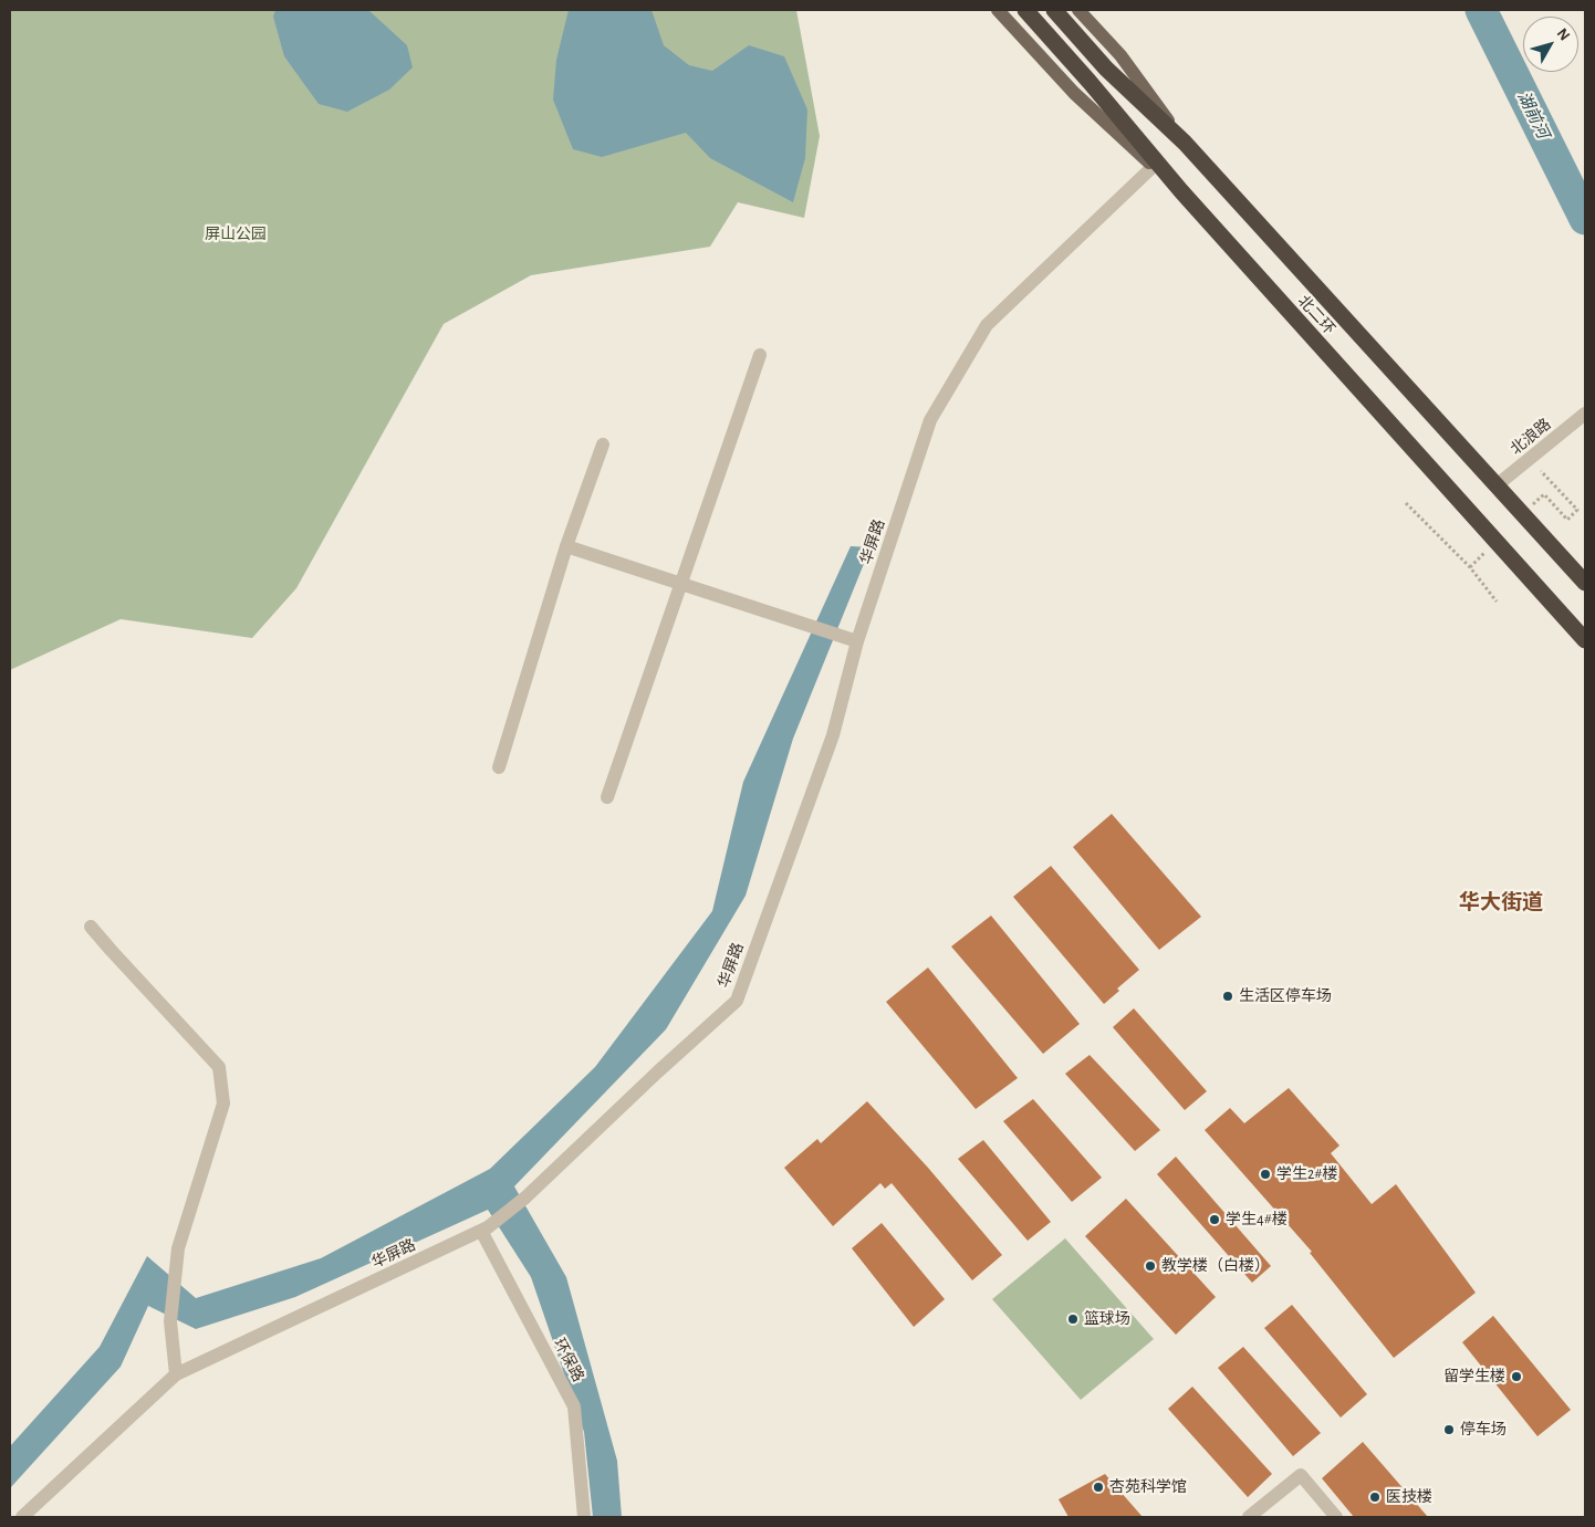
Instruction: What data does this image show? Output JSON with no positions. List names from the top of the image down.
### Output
{
  "streets": {
    "highway": ["北二环"],
    "street": ["北浪路", "华屏路", "环保路"]
  },
  "crossings": [
    ["北二环", "北浪路"],
    ["华屏路", "环保路"]
  ],
  "districts": ["华大街道"],
  "water": ["湖前河"],
  "parks": ["屏山公园"],
  "places": [
    "生活区停车场",
    "学生2#楼",
    "学生4#楼",
    "教学楼（白楼）",
    "篮球场",
    "留学生楼",
    "停车场",
    "杏苑科学馆",
    "医技楼"
  ],
  "north": "top right"
}
